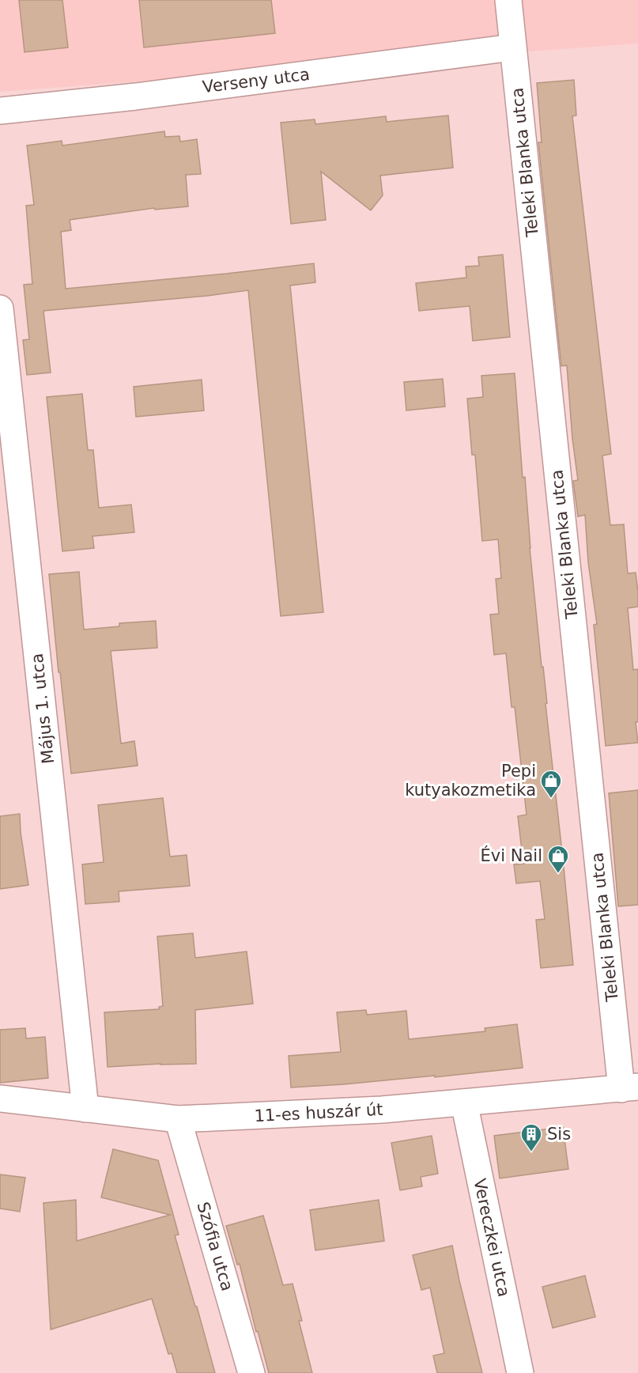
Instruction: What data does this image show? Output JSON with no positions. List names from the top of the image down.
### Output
{
  "streets": {
    "street": [
      "Verseny utca",
      "Teleki Blanka utca",
      "Május 1. utca",
      "11-es huszár út",
      "Vereczkei utca",
      "Szófia utca"
    ]
  },
  "crossings": [
    ["Verseny utca", "Teleki Blanka utca"],
    ["Teleki Blanka utca", "11-es huszár út"],
    ["Május 1. utca", "11-es huszár út"],
    ["11-es huszár út", "Vereczkei utca"],
    ["11-es huszár út", "Szófia utca"]
  ],
  "places": {
    "shop": ["Pepi kutyakozmetika", "Évi Nail"],
    "building": ["Sis"]
  }
}
